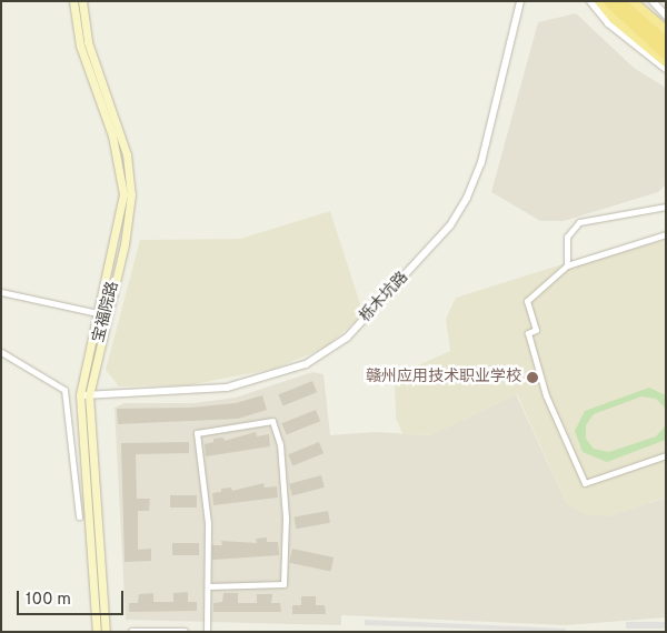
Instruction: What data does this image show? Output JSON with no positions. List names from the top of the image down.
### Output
{
  "streets": {
    "main road": ["宝福院路"],
    "street": ["栎木坑路"]
  },
  "crossings": [
    ["栎木坑路", "宝福院路"]
  ],
  "places": ["赣州应用技术职业学校"],
  "scale_bar": "100 m"
}
